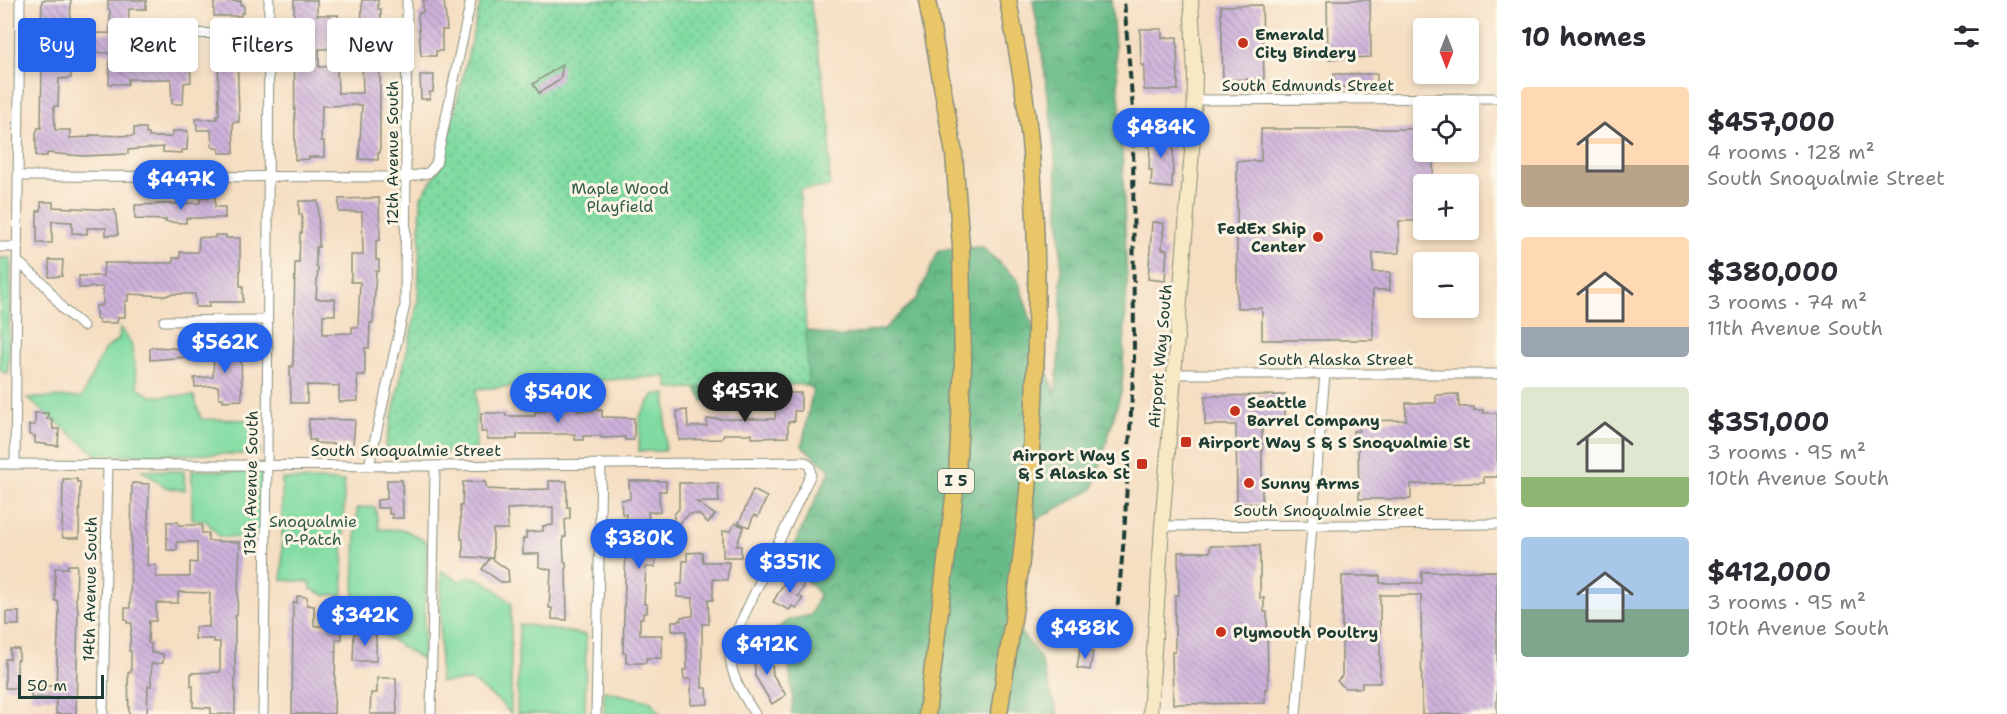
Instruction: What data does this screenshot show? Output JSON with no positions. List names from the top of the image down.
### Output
{
  "streets": {
    "highway": ["I 5"],
    "main road": ["Airport Way South"],
    "street": [
      "South Edmunds Street",
      "12th Avenue South",
      "South Alaska Street",
      "South Snoqualmie Street",
      "13th Avenue South",
      "14th Avenue South"
    ]
  },
  "crossings": [
    ["South Edmunds Street", "Airport Way South"],
    ["12th Avenue South", "South Snoqualmie Street"],
    ["Airport Way South", "South Alaska Street"],
    ["Airport Way South", "South Snoqualmie Street"],
    ["South Snoqualmie Street", "13th Avenue South"],
    ["South Snoqualmie Street", "14th Avenue South"]
  ],
  "parks": ["Maple Wood Playfield", "Snoqualmie P-Patch"],
  "places": {
    "other": [
      "Emerald City Bindery",
      "FedEx Ship Center",
      "Seattle Barrel Company",
      "Sunny Arms",
      "Plymouth Poultry"
    ],
    "transit": ["Airport Way S & S Snoqualmie St", "Airport Way S & S Alaska St"]
  },
  "scale_bar": "50 m",
  "north": "bottom",
  "page": {
    "heading": "10 homes",
    "map_buttons": ["+", "−"],
    "chip": [
      "Buy",
      "Rent",
      "Filters",
      "New"
    ],
    "list": [
      {
        "name": "$457,000",
        "note": "4 rooms · 128 m² · South Snoqualmie Street"
      },
      {
        "name": "$380,000",
        "note": "3 rooms · 74 m² · 11th Avenue South"
      },
      {
        "name": "$351,000",
        "note": "3 rooms · 95 m² · 10th Avenue South"
      },
      {
        "name": "$412,000",
        "note": "3 rooms · 95 m² · 10th Avenue South"
      }
    ],
    "price": [
      "$484K",
      "$447K",
      "$562K",
      "$457K",
      "$540K",
      "$380K",
      "$351K",
      "$342K",
      "$488K",
      "$412K"
    ],
    "scale": "50 m"
  }
}
